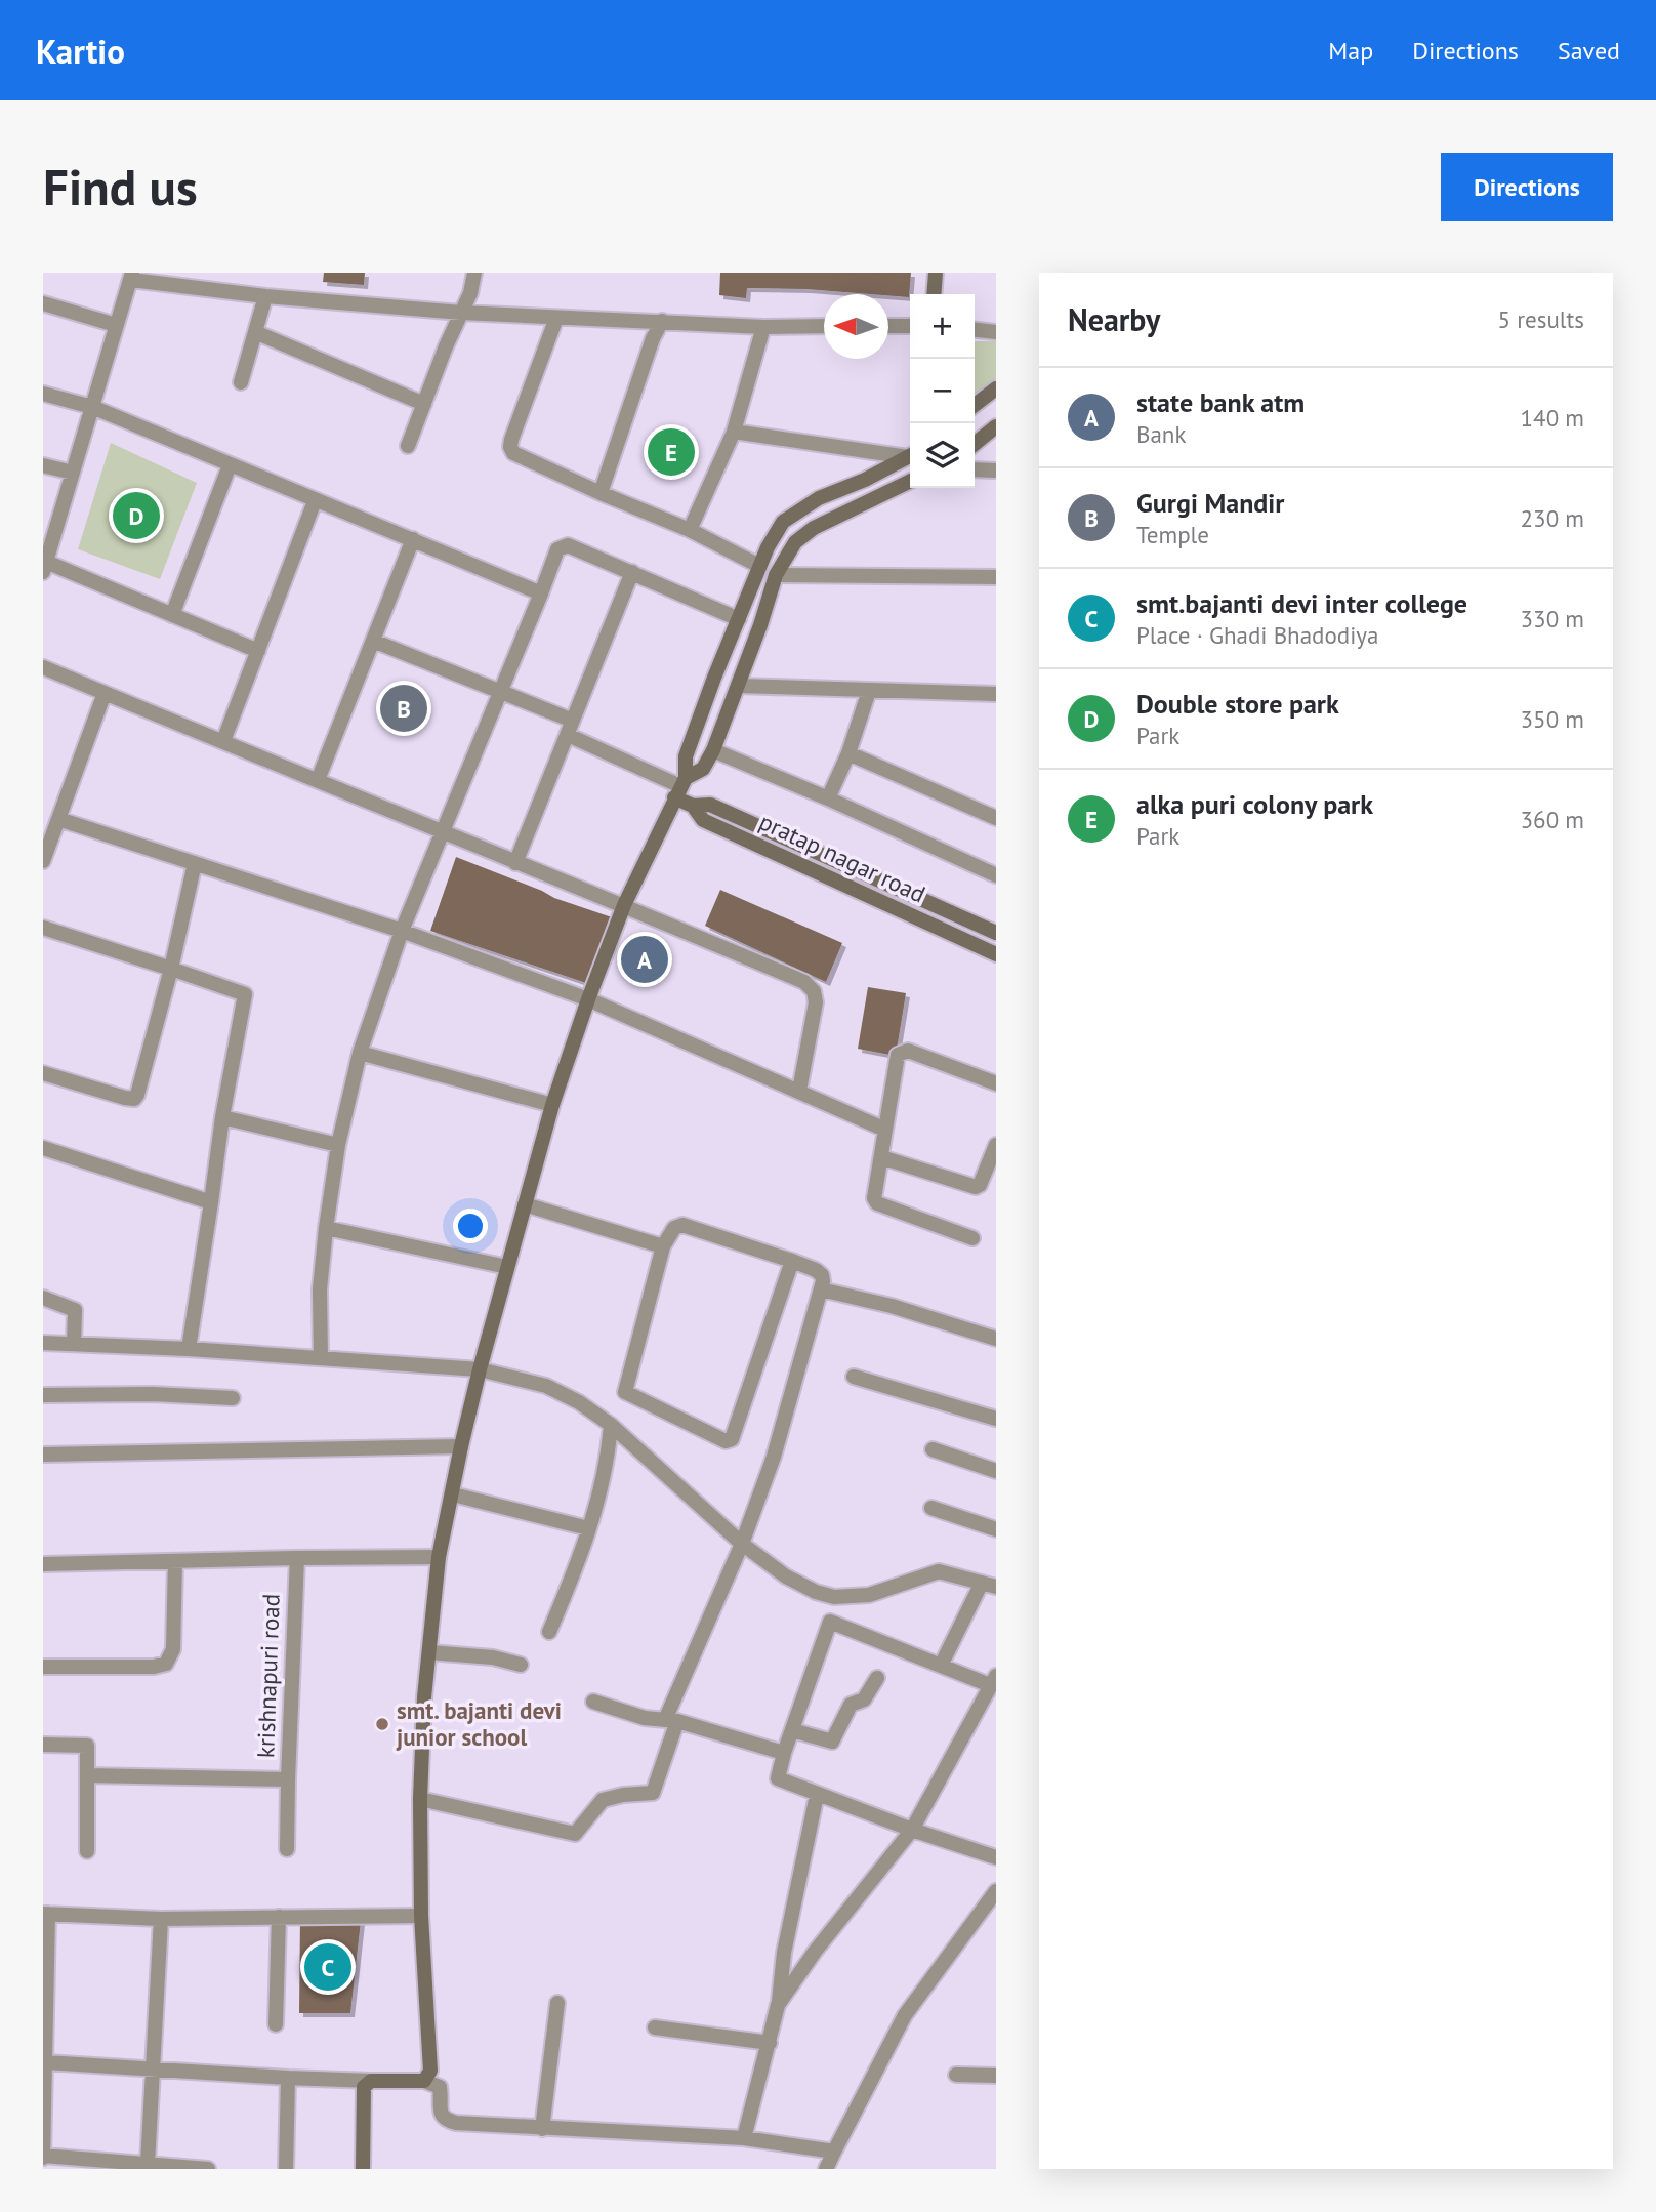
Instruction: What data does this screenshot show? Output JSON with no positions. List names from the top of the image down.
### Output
{
  "streets": {
    "street": ["pratap nagar road", "krishnapuri road"]
  },
  "places": ["smt. bajanti devi junior school"],
  "north": "left",
  "page": {
    "header": "Kartio",
    "nav": ["Map", "Directions", "Saved"],
    "buttons": "Directions",
    "title": "Find us",
    "heading": ["Nearby", "5 results"],
    "map_buttons": ["+", "−"],
    "list": [
      {
        "mark": "A",
        "name": "state bank atm",
        "note": "Bank",
        "value": "140 m"
      },
      {
        "mark": "B",
        "name": "Gurgi Mandir",
        "note": "Temple",
        "value": "230 m"
      },
      {
        "mark": "C",
        "name": "smt.bajanti devi inter college",
        "note": "Place · Ghadi Bhadodiya",
        "value": "330 m"
      },
      {
        "mark": "D",
        "name": "Double store park",
        "note": "Park",
        "value": "350 m"
      },
      {
        "mark": "E",
        "name": "alka puri colony park",
        "note": "Park",
        "value": "360 m"
      }
    ],
    "pins": [
      "E",
      "D",
      "B",
      "A",
      "C"
    ]
  }
}
